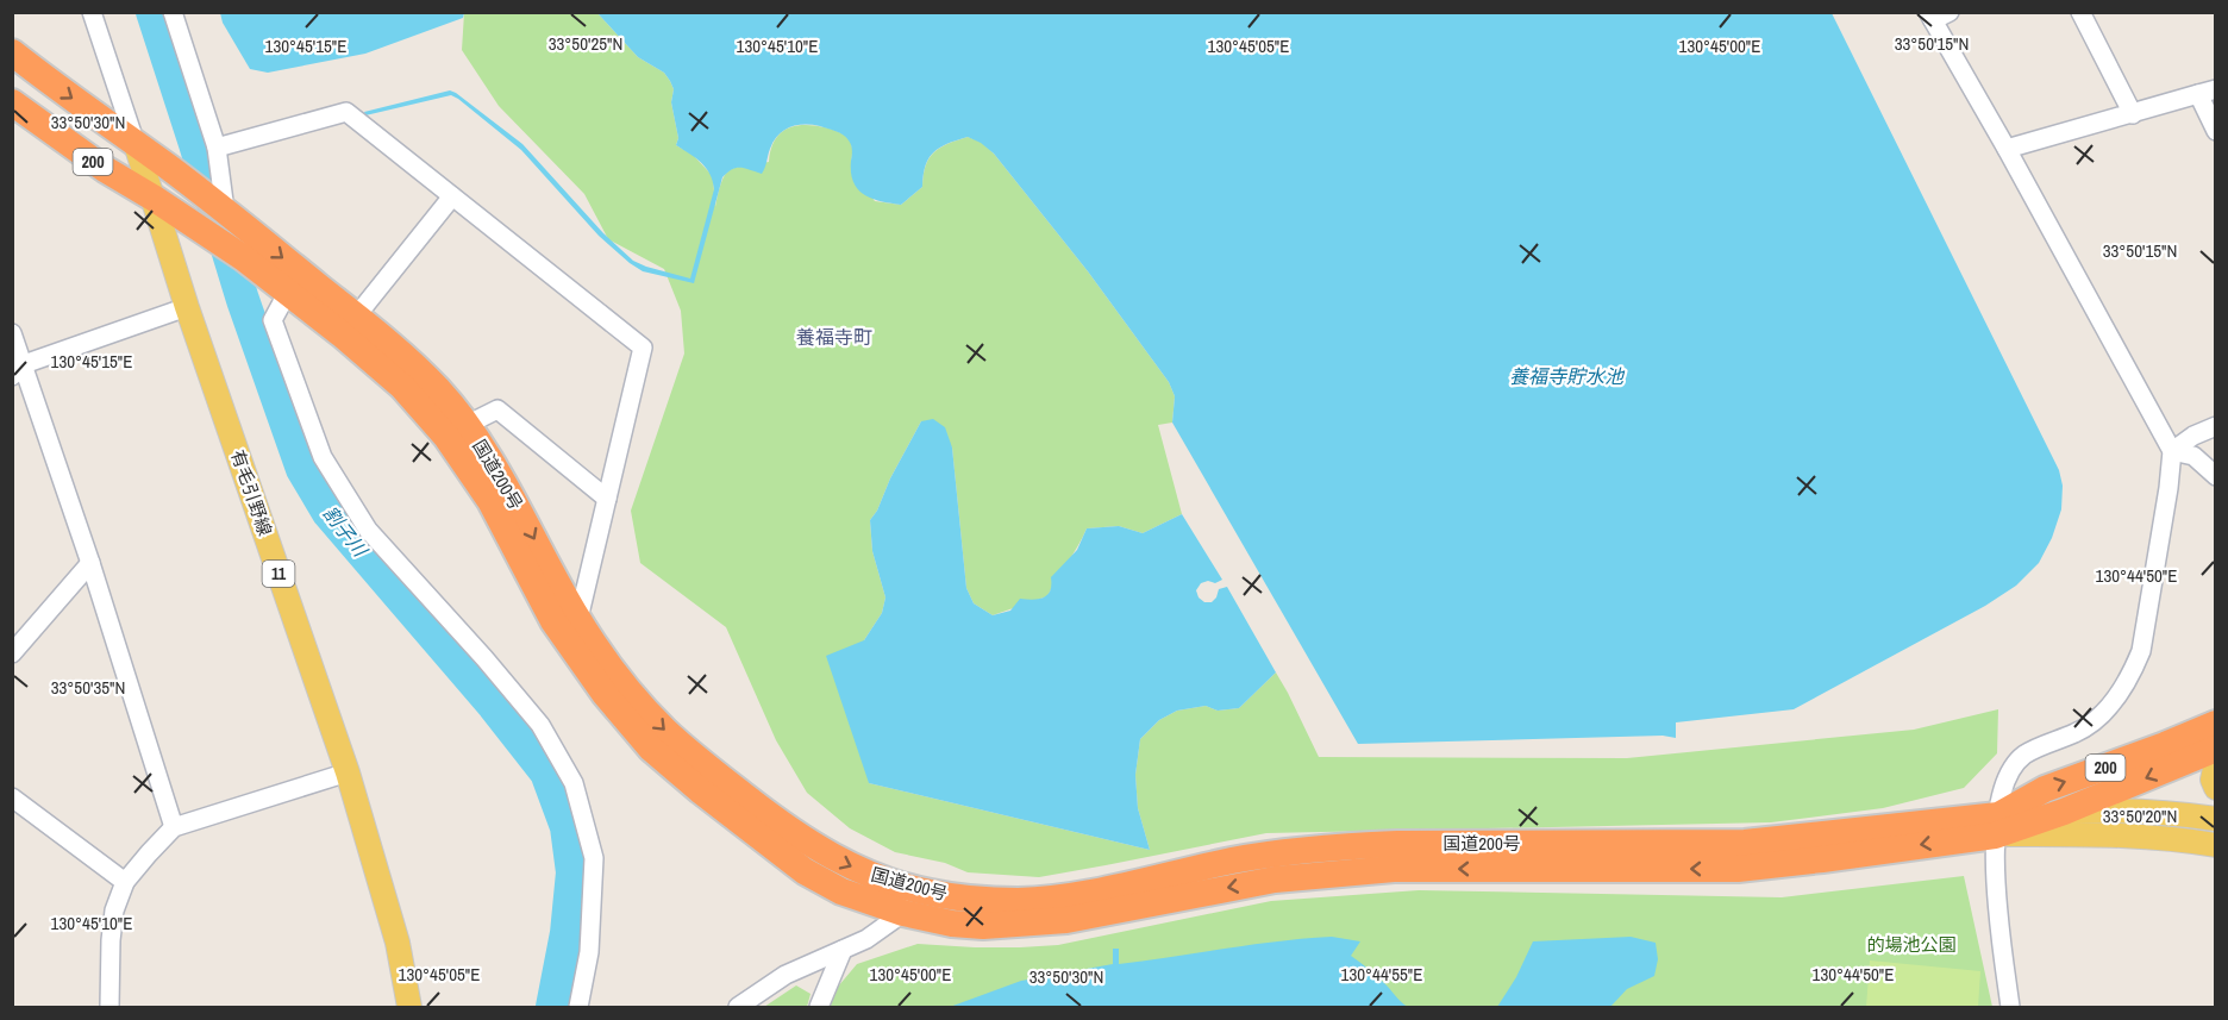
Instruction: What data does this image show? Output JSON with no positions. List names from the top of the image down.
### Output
{
  "streets": {
    "highway": ["200", "国道200号"],
    "main road": ["有毛引野線", "11"]
  },
  "crossings": [
    ["国道200号", "有毛引野線"]
  ],
  "districts": ["養福寺町"],
  "water": ["養福寺貯水池", "割子川"],
  "parks": ["的場池公園"],
  "coordinates": [
    "33°50'25\"N",
    "33°50'15\"N",
    "130°45'15\"E",
    "130°45'10\"E",
    "130°45'05\"E",
    "130°45'00\"E",
    "33°50'30\"N",
    "130°44'50\"E",
    "33°50'35\"N",
    "33°50'20\"N",
    "130°44'55\"E"
  ]
}
